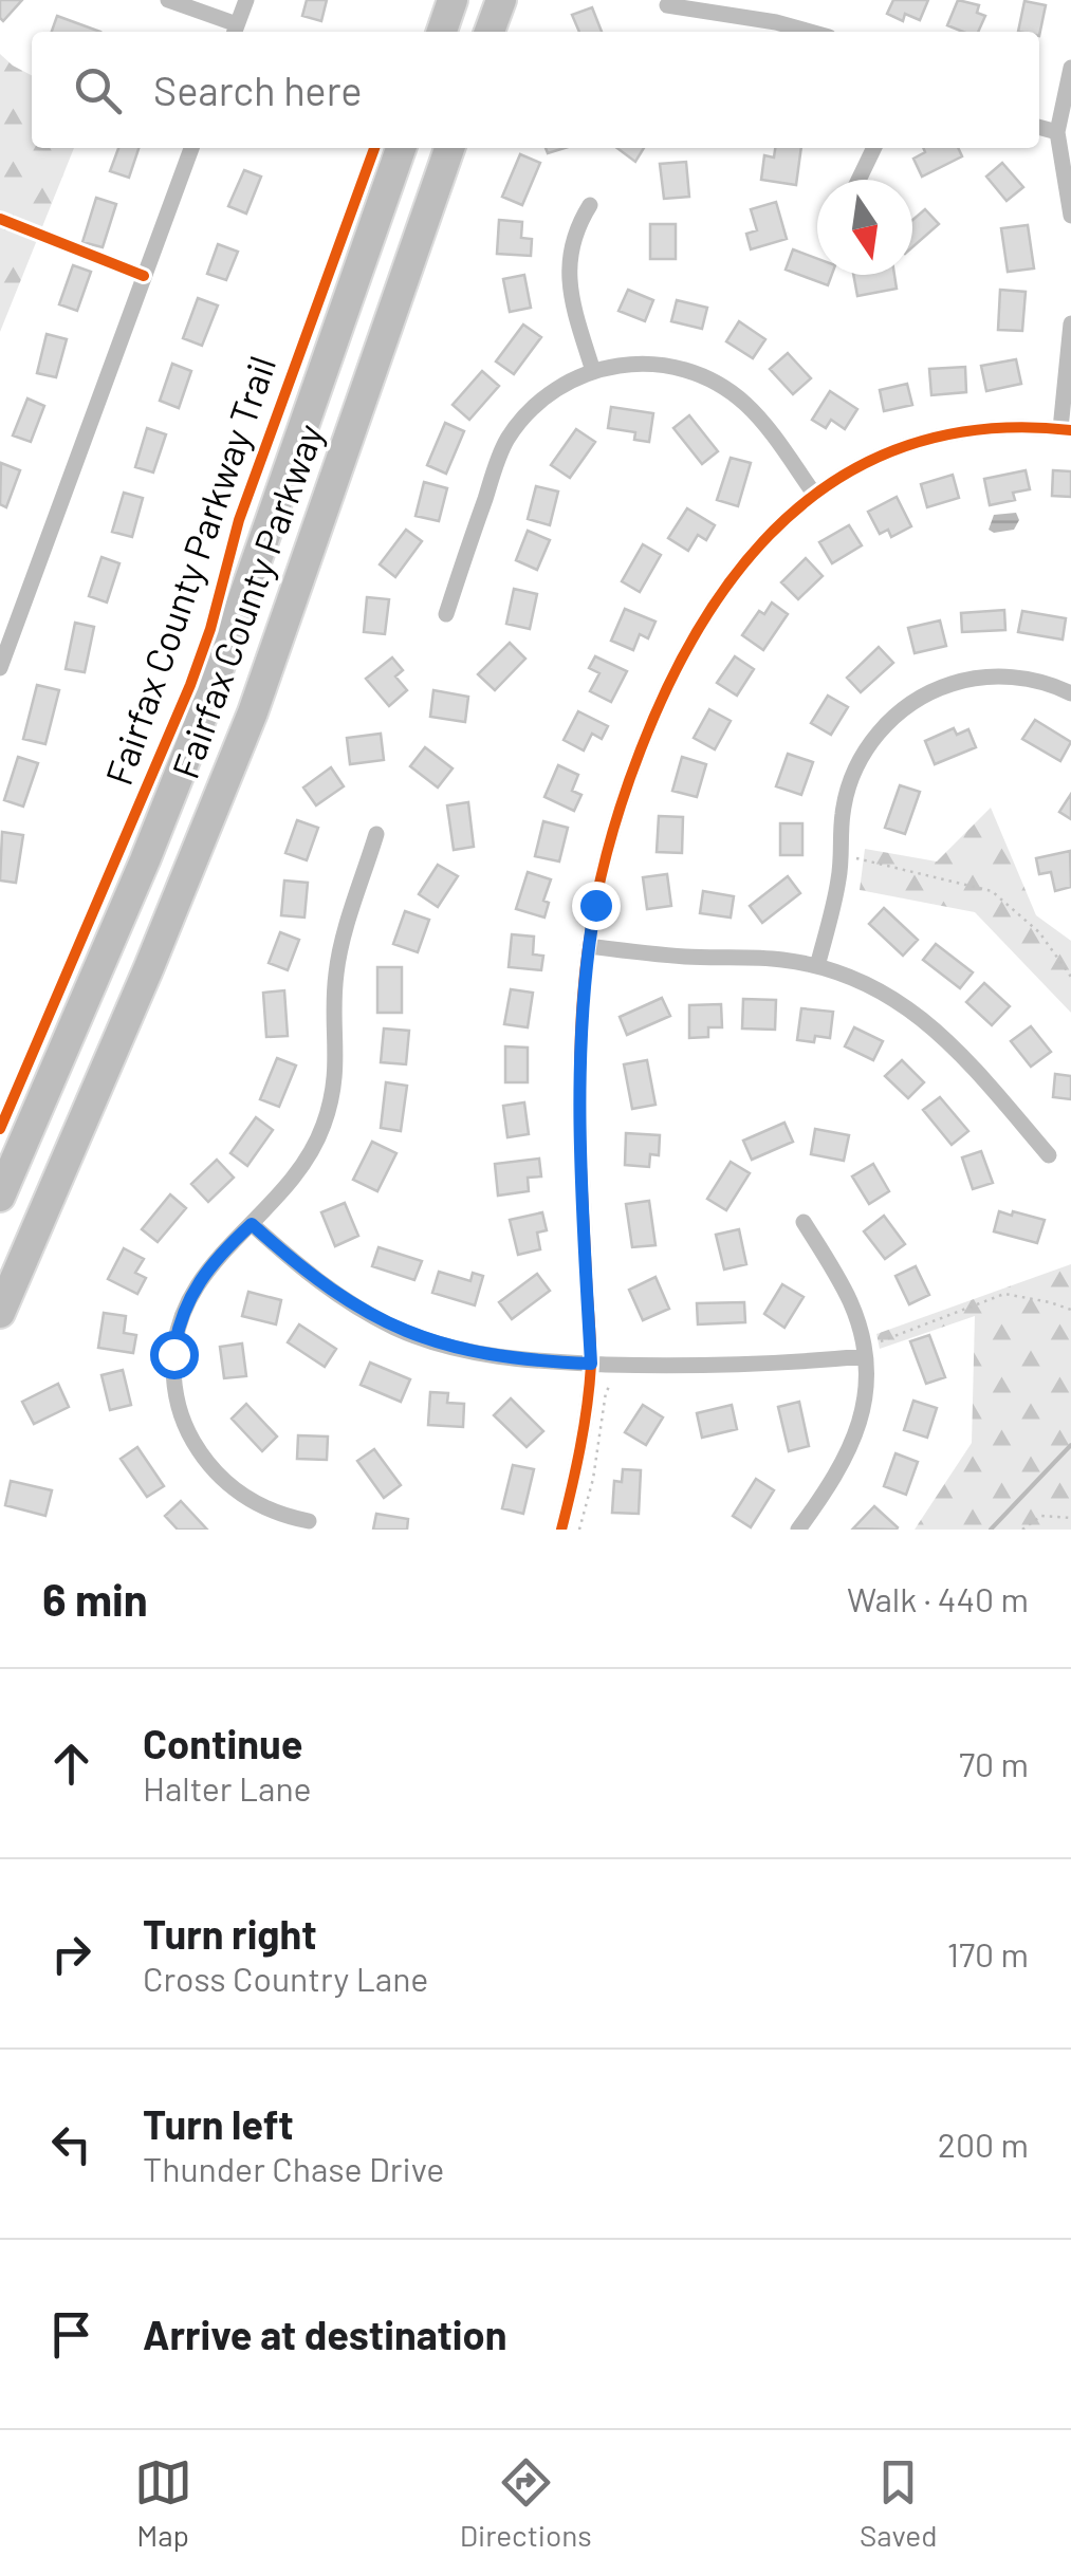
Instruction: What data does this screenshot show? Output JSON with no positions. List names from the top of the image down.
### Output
{
  "streets": {
    "highway": ["Fairfax County Parkway"],
    "cycle path": ["Fairfax County Parkway Trail"]
  },
  "north": "bottom",
  "page": {
    "search": "Search here",
    "heading": ["6 min", "Walk · 440 m"],
    "list": [
      ["Continue", "Halter Lane", "70 m"],
      ["Turn right", "Cross Country Lane", "170 m"],
      ["Turn left", "Thunder Chase Drive", "200 m"],
      "Arrive at destination"
    ],
    "nav": ["Map", "Directions", "Saved"]
  }
}
